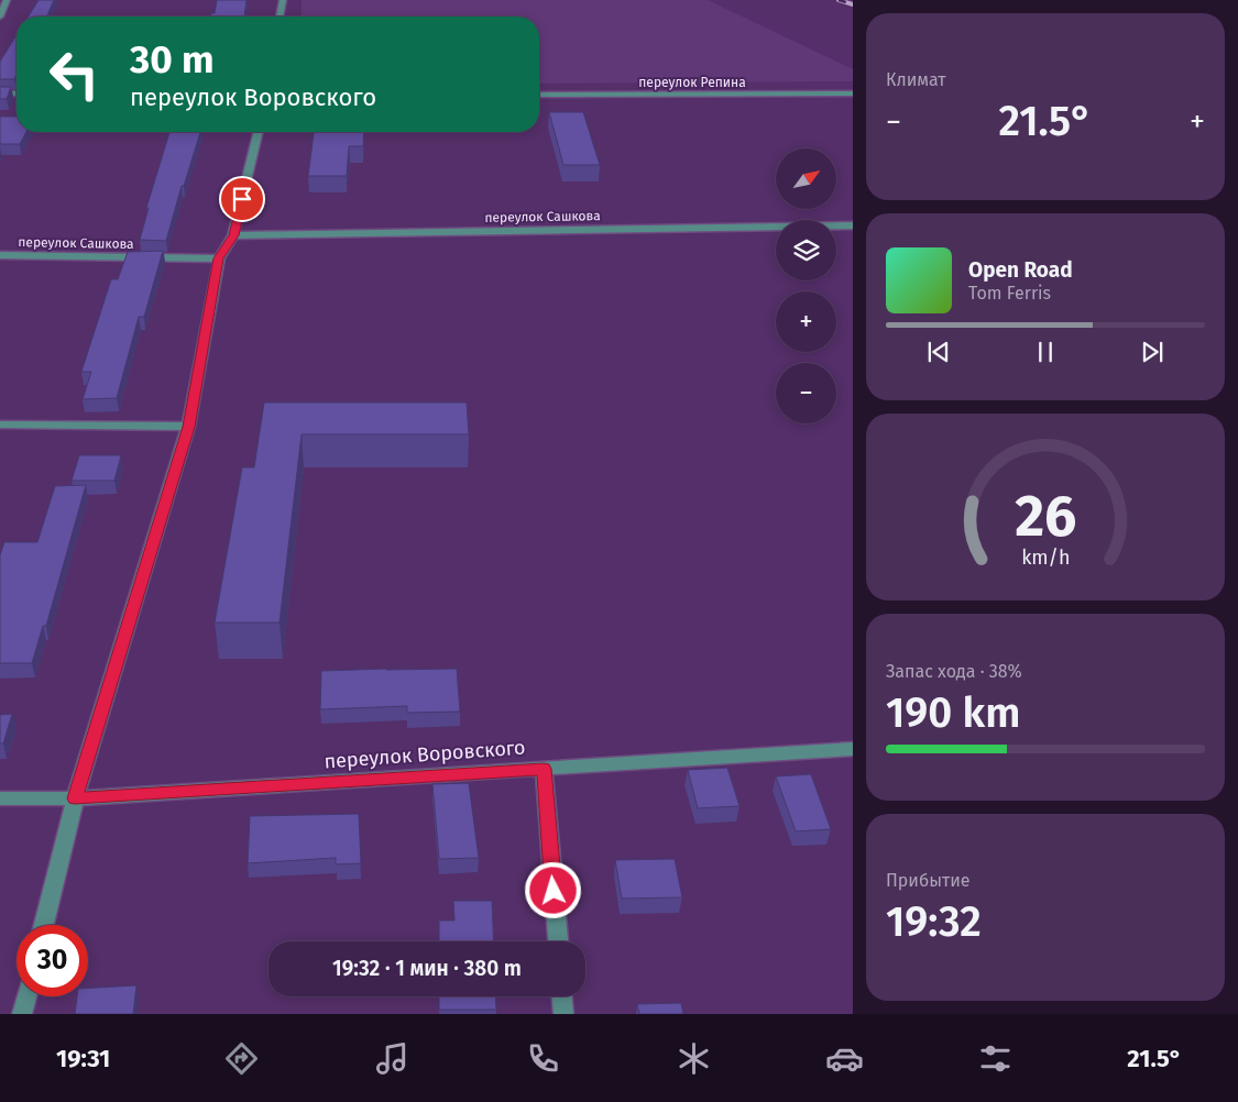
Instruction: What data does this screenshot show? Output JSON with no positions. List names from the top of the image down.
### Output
{
  "streets": {
    "street": ["переулок Репина", "переулок Сашкова", "переулок Воровского"]
  },
  "north": "top right",
  "page": {
    "tile": [
      "Климат",
      ["Запас хода · 38%", "190 km"],
      ["Прибытие", "19:32"]
    ],
    "turn": ["30 m", "переулок Воровского"],
    "heat": ["−", "21.5°", "+"],
    "map_buttons": ["+", "−"],
    "song": ["Open Road", "Tom Ferris"],
    "limit": "30",
    "trip": "19:32 · 1 мин · 380 m",
    "tabs": ["19:31", "21.5°"],
    "gauge": ["26", "km/h"]
  }
}
